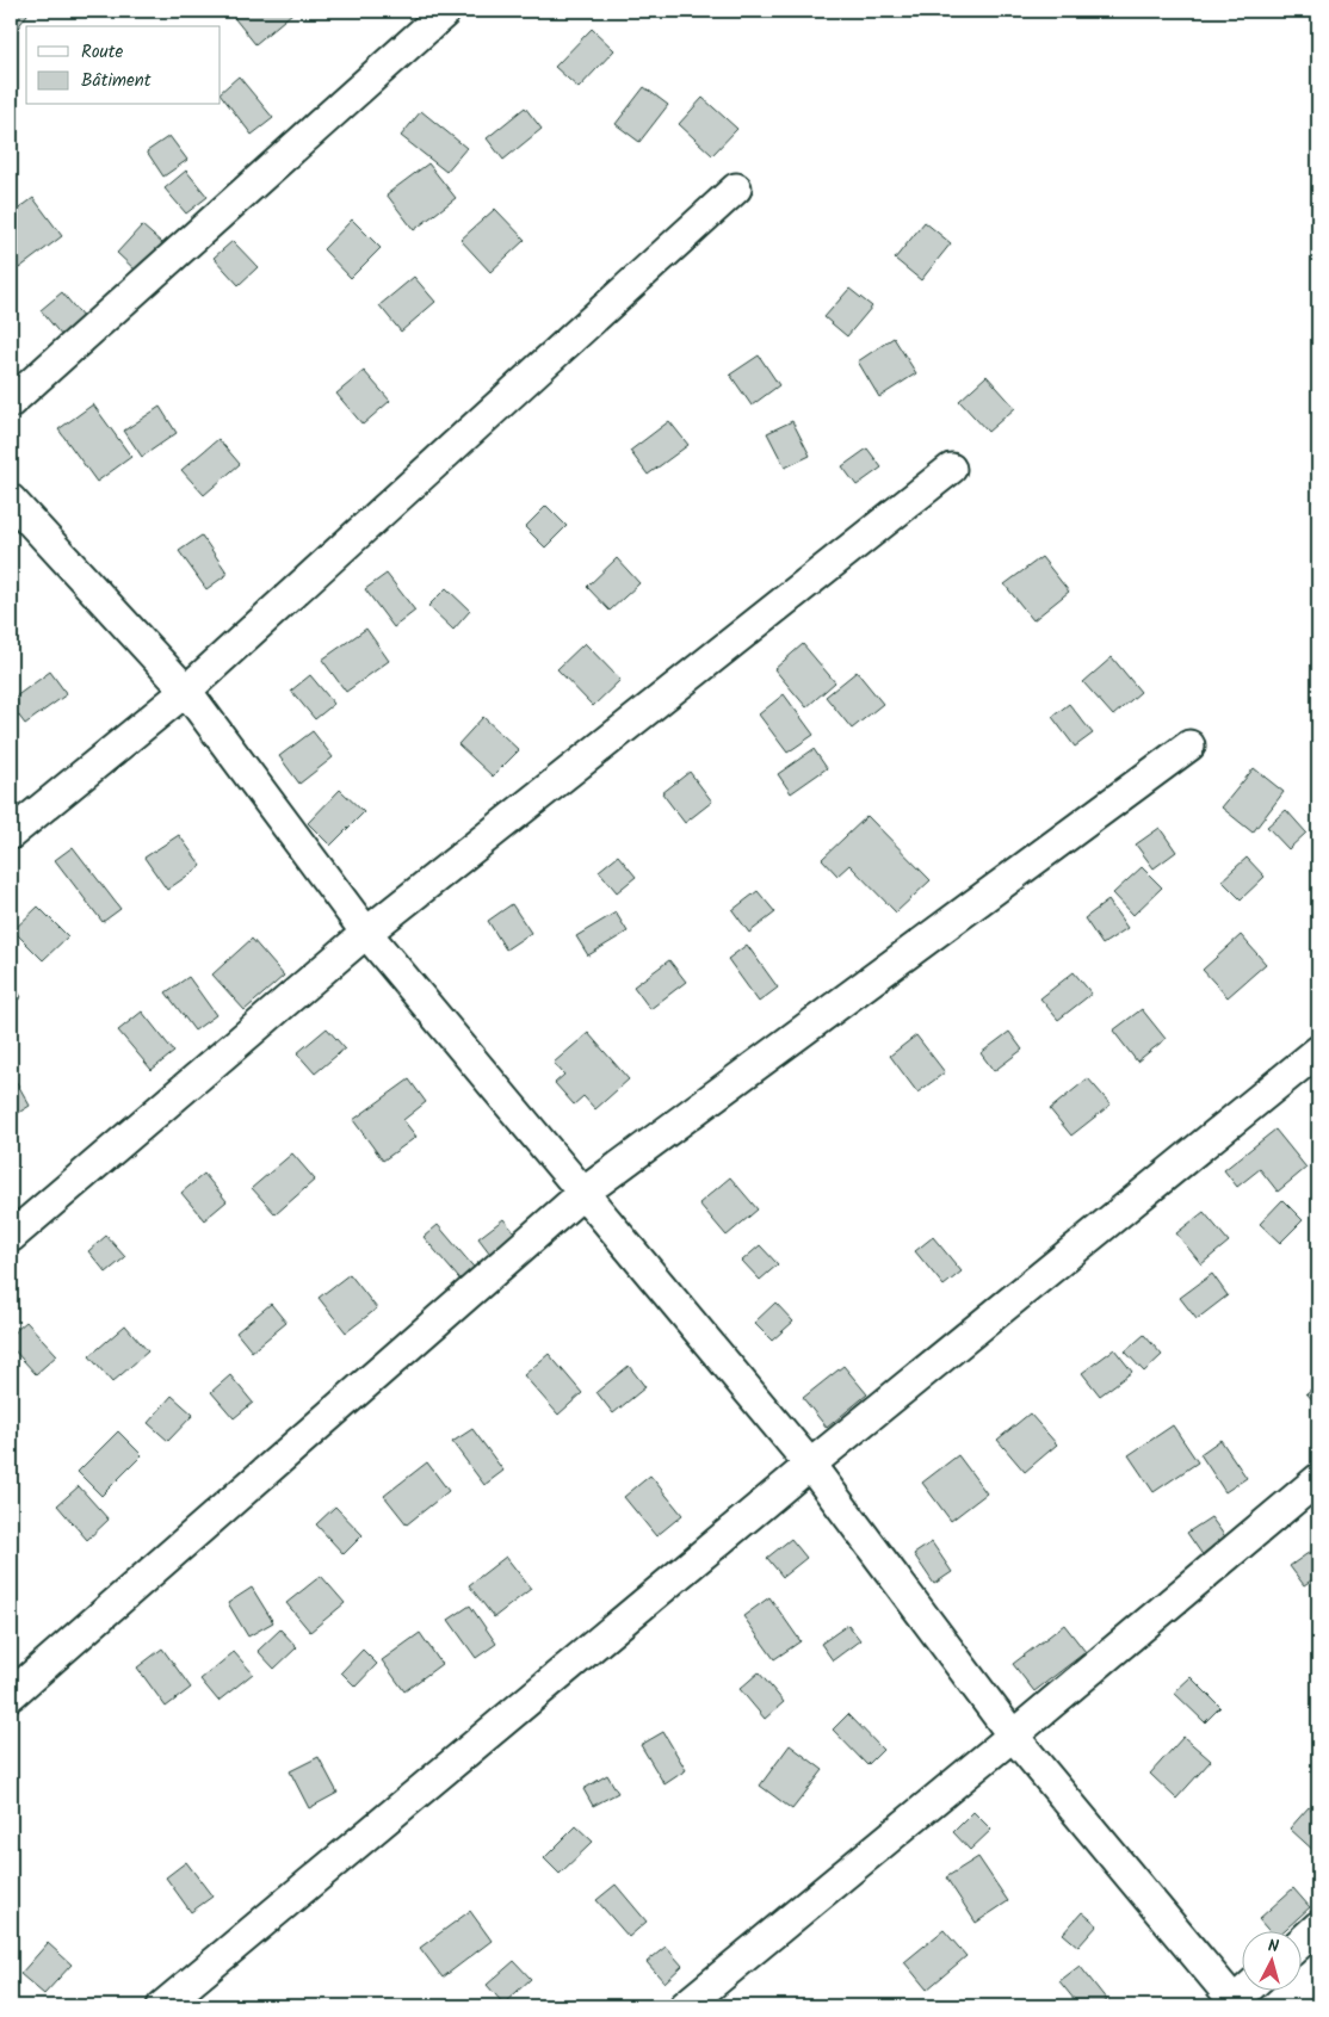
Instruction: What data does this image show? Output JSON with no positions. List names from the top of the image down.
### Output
{
  "legend": ["Route", "Bâtiment"],
  "north": "top"
}
